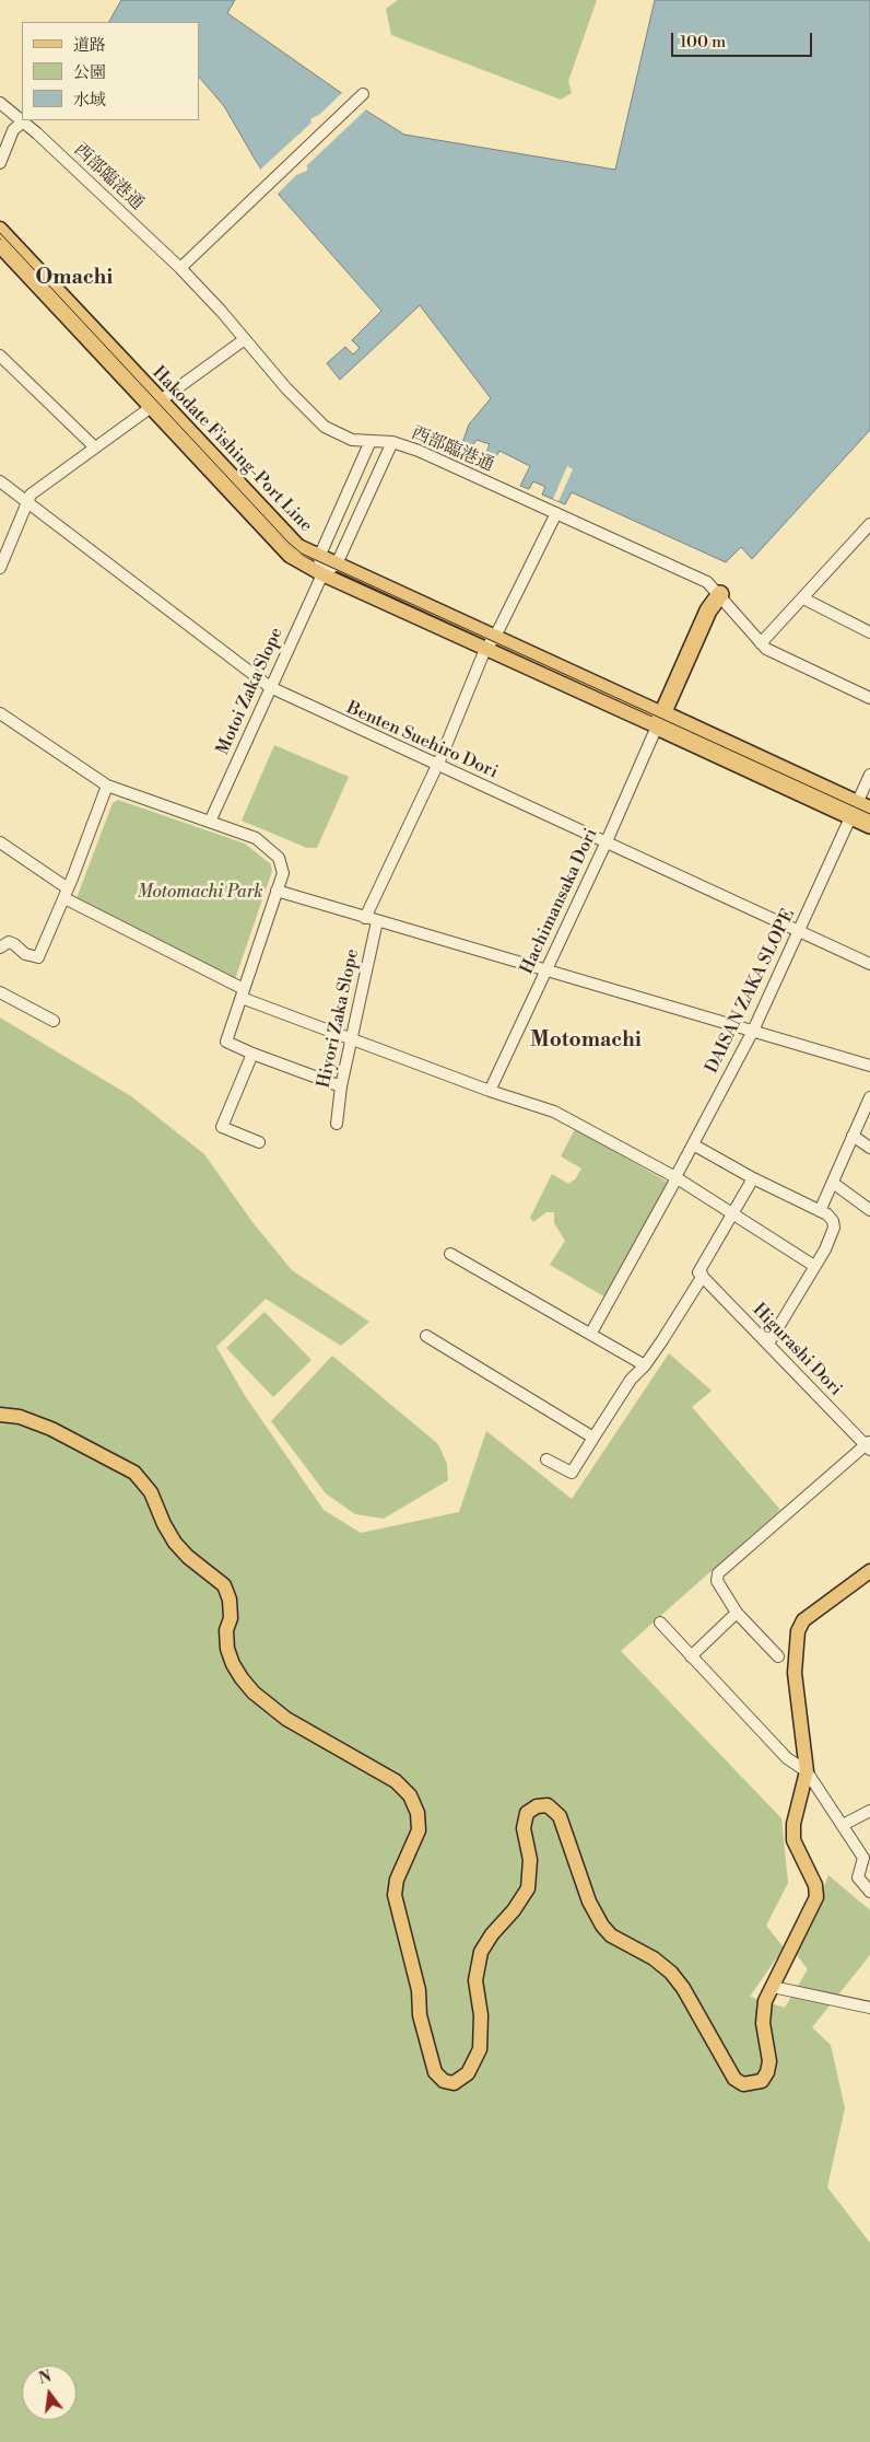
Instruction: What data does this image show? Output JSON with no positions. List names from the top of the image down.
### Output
{
  "streets": {
    "main road": ["Hakodate Fishing-Port Line"],
    "street": [
      "西部臨港通",
      "Motoi Zaka Slope",
      "Benten Suehiro Dori",
      "Hachimansaka Dori",
      "DAISAN ZAKA SLOPE",
      "Hiyori Zaka Slope",
      "Higurashi Dori"
    ]
  },
  "crossings": [
    ["西部臨港通", "Hiyori Zaka Slope"],
    ["Hakodate Fishing-Port Line", "Motoi Zaka Slope"],
    ["Hakodate Fishing-Port Line", "Hachimansaka Dori"],
    ["Hakodate Fishing-Port Line", "Hiyori Zaka Slope"],
    ["Motoi Zaka Slope", "Benten Suehiro Dori"],
    ["Benten Suehiro Dori", "Hachimansaka Dori"],
    ["Benten Suehiro Dori", "DAISAN ZAKA SLOPE"],
    ["Benten Suehiro Dori", "Hiyori Zaka Slope"]
  ],
  "districts": ["Omachi", "Motomachi"],
  "parks": ["Motomachi Park"],
  "legend": ["道路", "公園", "水域"],
  "scale_bar": "100 m",
  "north": "top"
}
